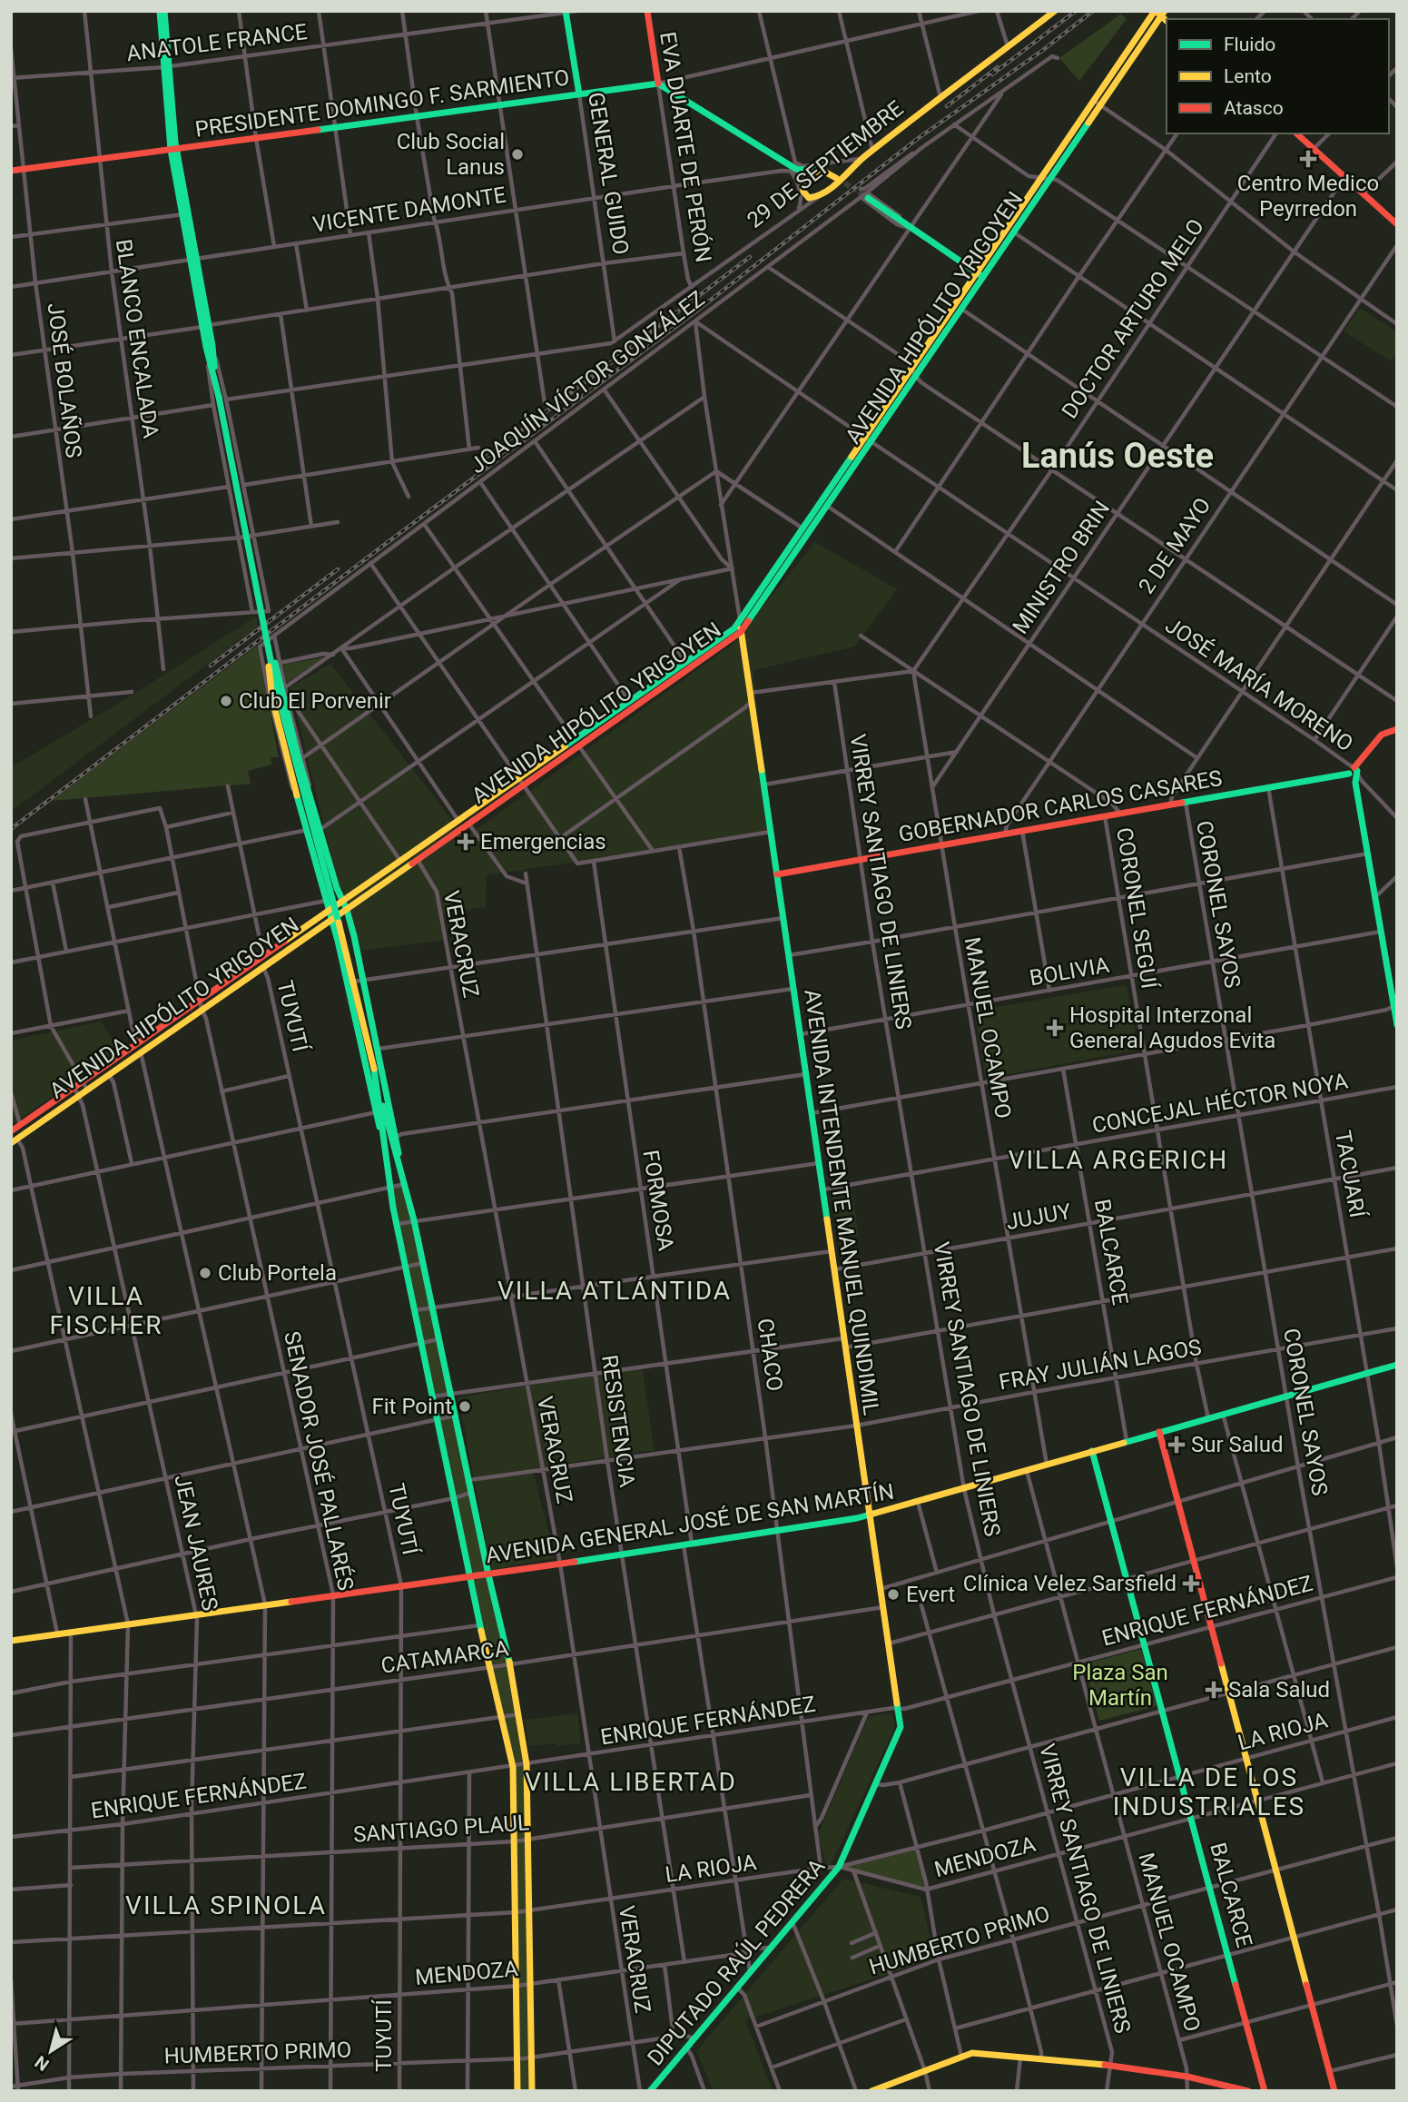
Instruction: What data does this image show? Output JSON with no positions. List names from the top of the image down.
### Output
{
  "streets": {
    "main road": [
      "PRESIDENTE DOMINGO F. SARMIENTO",
      "EVA DUARTE DE PERÓN",
      "29 DE SEPTIEMBRE",
      "GENERAL GUIDO",
      "AVENIDA HIPÓLITO YRIGOYEN",
      "GOBERNADOR CARLOS CASARES",
      "AVENIDA INTENDENTE MANUEL QUINDIMIL",
      "BALCARCE",
      "AVENIDA GENERAL JOSÉ DE SAN MARTÍN",
      "DIPUTADO RAÚL PEDRERA"
    ],
    "street": [
      "ANATOLE FRANCE",
      "VICENTE DAMONTE",
      "DOCTOR ARTURO MELO",
      "BLANCO ENCALADA",
      "JOSÉ BOLAÑOS",
      "JOAQUÍN VÍCTOR GONZÁLEZ",
      "2 DE MAYO",
      "MINISTRO BRIN",
      "JOSÉ MARÍA MORENO",
      "VIRREY SANTIAGO DE LINIERS",
      "CORONEL SAYOS",
      "CORONEL SEGUÍ",
      "VERACRUZ",
      "BOLIVIA",
      "TUYUTÍ",
      "MANUEL OCAMPO",
      "CONCEJAL HÉCTOR NOYA",
      "TACUARÍ",
      "FORMOSA",
      "JUJUY",
      "CHACO",
      "FRAY JULIÁN LAGOS",
      "RESISTENCIA",
      "SENADOR JOSÉ PALLARÉS",
      "JEAN JAURES",
      "ENRIQUE FERNÁNDEZ",
      "CATAMARCA",
      "LA RIOJA",
      "SANTIAGO PLAUL",
      "MENDOZA",
      "HUMBERTO PRIMO"
    ]
  },
  "crossings": [
    ["ANATOLE FRANCE", "GENERAL GUIDO"],
    ["ANATOLE FRANCE", "BLANCO ENCALADA"],
    ["ANATOLE FRANCE", "JOSÉ BOLAÑOS"],
    ["PRESIDENTE DOMINGO F. SARMIENTO", "EVA DUARTE DE PERÓN"],
    ["PRESIDENTE DOMINGO F. SARMIENTO", "GENERAL GUIDO"],
    ["PRESIDENTE DOMINGO F. SARMIENTO", "BLANCO ENCALADA"],
    ["PRESIDENTE DOMINGO F. SARMIENTO", "JOSÉ BOLAÑOS"],
    ["EVA DUARTE DE PERÓN", "29 DE SEPTIEMBRE"],
    ["EVA DUARTE DE PERÓN", "VICENTE DAMONTE"],
    ["29 DE SEPTIEMBRE", "GENERAL GUIDO"],
    ["29 DE SEPTIEMBRE", "VICENTE DAMONTE"],
    ["GENERAL GUIDO", "VICENTE DAMONTE"],
    ["VICENTE DAMONTE", "BLANCO ENCALADA"],
    ["VICENTE DAMONTE", "JOSÉ BOLAÑOS"],
    ["AVENIDA HIPÓLITO YRIGOYEN", "JOSÉ MARÍA MORENO"],
    ["AVENIDA HIPÓLITO YRIGOYEN", "VERACRUZ"],
    ["AVENIDA HIPÓLITO YRIGOYEN", "TUYUTÍ"],
    ["AVENIDA HIPÓLITO YRIGOYEN", "AVENIDA INTENDENTE MANUEL QUINDIMIL"],
    ["AVENIDA HIPÓLITO YRIGOYEN", "SENADOR JOSÉ PALLARÉS"],
    ["AVENIDA HIPÓLITO YRIGOYEN", "JEAN JAURES"],
    ["DOCTOR ARTURO MELO", "JOSÉ MARÍA MORENO"],
    ["DOCTOR ARTURO MELO", "CORONEL SEGUÍ"],
    ["DOCTOR ARTURO MELO", "MANUEL OCAMPO"],
    ["JOAQUÍN VÍCTOR GONZÁLEZ", "JOSÉ MARÍA MORENO"],
    ["2 DE MAYO", "JOSÉ MARÍA MORENO"],
    ["2 DE MAYO", "GOBERNADOR CARLOS CASARES"],
    ["2 DE MAYO", "CORONEL SEGUÍ"],
    ["MINISTRO BRIN", "JOSÉ MARÍA MORENO"],
    ["MINISTRO BRIN", "CORONEL SEGUÍ"],
    ["MINISTRO BRIN", "MANUEL OCAMPO"],
    ["JOSÉ MARÍA MORENO", "GOBERNADOR CARLOS CASARES"],
    ["GOBERNADOR CARLOS CASARES", "VIRREY SANTIAGO DE LINIERS"],
    ["GOBERNADOR CARLOS CASARES", "CORONEL SAYOS"],
    ["GOBERNADOR CARLOS CASARES", "CORONEL SEGUÍ"],
    ["GOBERNADOR CARLOS CASARES", "MANUEL OCAMPO"],
    ["GOBERNADOR CARLOS CASARES", "TACUARÍ"],
    ["GOBERNADOR CARLOS CASARES", "AVENIDA INTENDENTE MANUEL QUINDIMIL"],
    ["VIRREY SANTIAGO DE LINIERS", "BOLIVIA"],
    ["VIRREY SANTIAGO DE LINIERS", "CONCEJAL HÉCTOR NOYA"],
    ["VIRREY SANTIAGO DE LINIERS", "JUJUY"],
    ["VIRREY SANTIAGO DE LINIERS", "FRAY JULIÁN LAGOS"],
    ["VIRREY SANTIAGO DE LINIERS", "AVENIDA GENERAL JOSÉ DE SAN MARTÍN"],
    ["VIRREY SANTIAGO DE LINIERS", "ENRIQUE FERNÁNDEZ"],
    ["VIRREY SANTIAGO DE LINIERS", "LA RIOJA"],
    ["VIRREY SANTIAGO DE LINIERS", "MENDOZA"],
    ["VIRREY SANTIAGO DE LINIERS", "HUMBERTO PRIMO"],
    ["CORONEL SAYOS", "BOLIVIA"],
    ["CORONEL SAYOS", "CONCEJAL HÉCTOR NOYA"],
    ["CORONEL SAYOS", "JUJUY"],
    ["CORONEL SAYOS", "FRAY JULIÁN LAGOS"],
    ["CORONEL SAYOS", "AVENIDA GENERAL JOSÉ DE SAN MARTÍN"],
    ["CORONEL SAYOS", "ENRIQUE FERNÁNDEZ"],
    ["CORONEL SAYOS", "LA RIOJA"],
    ["CORONEL SAYOS", "MENDOZA"],
    ["CORONEL SAYOS", "HUMBERTO PRIMO"],
    ["CORONEL SEGUÍ", "BOLIVIA"],
    ["CORONEL SEGUÍ", "MANUEL OCAMPO"],
    ["CORONEL SEGUÍ", "CONCEJAL HÉCTOR NOYA"],
    ["CORONEL SEGUÍ", "JUJUY"],
    ["CORONEL SEGUÍ", "FRAY JULIÁN LAGOS"],
    ["CORONEL SEGUÍ", "AVENIDA GENERAL JOSÉ DE SAN MARTÍN"],
    ["VERACRUZ", "FRAY JULIÁN LAGOS"],
    ["VERACRUZ", "AVENIDA GENERAL JOSÉ DE SAN MARTÍN"],
    ["VERACRUZ", "ENRIQUE FERNÁNDEZ"],
    ["VERACRUZ", "CATAMARCA"],
    ["VERACRUZ", "LA RIOJA"],
    ["VERACRUZ", "SANTIAGO PLAUL"],
    ["VERACRUZ", "MENDOZA"],
    ["VERACRUZ", "HUMBERTO PRIMO"],
    ["BOLIVIA", "MANUEL OCAMPO"],
    ["BOLIVIA", "TACUARÍ"],
    ["BOLIVIA", "AVENIDA INTENDENTE MANUEL QUINDIMIL"],
    ["TUYUTÍ", "AVENIDA GENERAL JOSÉ DE SAN MARTÍN"],
    ["TUYUTÍ", "ENRIQUE FERNÁNDEZ"],
    ["TUYUTÍ", "CATAMARCA"],
    ["TUYUTÍ", "LA RIOJA"],
    ["TUYUTÍ", "SANTIAGO PLAUL"],
    ["TUYUTÍ", "MENDOZA"],
    ["TUYUTÍ", "HUMBERTO PRIMO"],
    ["MANUEL OCAMPO", "CONCEJAL HÉCTOR NOYA"],
    ["MANUEL OCAMPO", "JUJUY"],
    ["MANUEL OCAMPO", "FRAY JULIÁN LAGOS"],
    ["MANUEL OCAMPO", "AVENIDA GENERAL JOSÉ DE SAN MARTÍN"],
    ["MANUEL OCAMPO", "ENRIQUE FERNÁNDEZ"],
    ["MANUEL OCAMPO", "LA RIOJA"],
    ["MANUEL OCAMPO", "MENDOZA"],
    ["MANUEL OCAMPO", "HUMBERTO PRIMO"],
    ["CONCEJAL HÉCTOR NOYA", "TACUARÍ"],
    ["CONCEJAL HÉCTOR NOYA", "AVENIDA INTENDENTE MANUEL QUINDIMIL"],
    ["CONCEJAL HÉCTOR NOYA", "BALCARCE"],
    ["TACUARÍ", "JUJUY"],
    ["TACUARÍ", "FRAY JULIÁN LAGOS"],
    ["TACUARÍ", "AVENIDA GENERAL JOSÉ DE SAN MARTÍN"],
    ["FORMOSA", "FRAY JULIÁN LAGOS"],
    ["FORMOSA", "AVENIDA GENERAL JOSÉ DE SAN MARTÍN"],
    ["FORMOSA", "ENRIQUE FERNÁNDEZ"],
    ["FORMOSA", "CATAMARCA"],
    ["FORMOSA", "LA RIOJA"],
    ["FORMOSA", "SANTIAGO PLAUL"],
    ["FORMOSA", "MENDOZA"],
    ["FORMOSA", "DIPUTADO RAÚL PEDRERA"],
    ["AVENIDA INTENDENTE MANUEL QUINDIMIL", "JUJUY"],
    ["AVENIDA INTENDENTE MANUEL QUINDIMIL", "FRAY JULIÁN LAGOS"],
    ["AVENIDA INTENDENTE MANUEL QUINDIMIL", "AVENIDA GENERAL JOSÉ DE SAN MARTÍN"],
    ["AVENIDA INTENDENTE MANUEL QUINDIMIL", "ENRIQUE FERNÁNDEZ"],
    ["AVENIDA INTENDENTE MANUEL QUINDIMIL", "CATAMARCA"],
    ["AVENIDA INTENDENTE MANUEL QUINDIMIL", "DIPUTADO RAÚL PEDRERA"],
    ["JUJUY", "BALCARCE"],
    ["BALCARCE", "FRAY JULIÁN LAGOS"],
    ["BALCARCE", "AVENIDA GENERAL JOSÉ DE SAN MARTÍN"],
    ["BALCARCE", "ENRIQUE FERNÁNDEZ"],
    ["BALCARCE", "LA RIOJA"],
    ["BALCARCE", "MENDOZA"],
    ["BALCARCE", "HUMBERTO PRIMO"],
    ["CHACO", "FRAY JULIÁN LAGOS"],
    ["CHACO", "AVENIDA GENERAL JOSÉ DE SAN MARTÍN"],
    ["CHACO", "ENRIQUE FERNÁNDEZ"],
    ["CHACO", "CATAMARCA"],
    ["CHACO", "LA RIOJA"],
    ["CHACO", "SANTIAGO PLAUL"],
    ["FRAY JULIÁN LAGOS", "RESISTENCIA"],
    ["RESISTENCIA", "AVENIDA GENERAL JOSÉ DE SAN MARTÍN"],
    ["RESISTENCIA", "ENRIQUE FERNÁNDEZ"],
    ["RESISTENCIA", "CATAMARCA"],
    ["RESISTENCIA", "LA RIOJA"],
    ["RESISTENCIA", "SANTIAGO PLAUL"],
    ["RESISTENCIA", "MENDOZA"],
    ["SENADOR JOSÉ PALLARÉS", "AVENIDA GENERAL JOSÉ DE SAN MARTÍN"],
    ["SENADOR JOSÉ PALLARÉS", "ENRIQUE FERNÁNDEZ"],
    ["SENADOR JOSÉ PALLARÉS", "CATAMARCA"],
    ["SENADOR JOSÉ PALLARÉS", "LA RIOJA"],
    ["SENADOR JOSÉ PALLARÉS", "SANTIAGO PLAUL"],
    ["SENADOR JOSÉ PALLARÉS", "MENDOZA"],
    ["SENADOR JOSÉ PALLARÉS", "HUMBERTO PRIMO"],
    ["AVENIDA GENERAL JOSÉ DE SAN MARTÍN", "JEAN JAURES"],
    ["JEAN JAURES", "ENRIQUE FERNÁNDEZ"],
    ["JEAN JAURES", "CATAMARCA"],
    ["JEAN JAURES", "LA RIOJA"],
    ["JEAN JAURES", "SANTIAGO PLAUL"],
    ["JEAN JAURES", "MENDOZA"],
    ["JEAN JAURES", "HUMBERTO PRIMO"],
    ["LA RIOJA", "MENDOZA"],
    ["LA RIOJA", "DIPUTADO RAÚL PEDRERA"],
    ["MENDOZA", "DIPUTADO RAÚL PEDRERA"],
    ["HUMBERTO PRIMO", "DIPUTADO RAÚL PEDRERA"]
  ],
  "districts": [
    "Lanús Oeste",
    "VILLA ARGERICH",
    "VILLA ATLÁNTIDA",
    "VILLA FISCHER",
    "VILLA DE LOS INDUSTRIALES",
    "VILLA LIBERTAD",
    "VILLA SPINOLA"
  ],
  "parks": ["Plaza San Martín"],
  "places": {
    "other": [
      "Club Social Lanus",
      "Club El Porvenir",
      "Club Portela",
      "Fit Point",
      "Evert"
    ],
    "health": [
      "Centro Medico Peyrredon",
      "Emergencias",
      "Hospital Interzonal General Agudos Evita",
      "Sur Salud",
      "Clínica Velez Sarsfield",
      "Sala Salud"
    ]
  },
  "legend": ["Fluido", "Lento", "Atasco"],
  "north": "bottom left"
}
